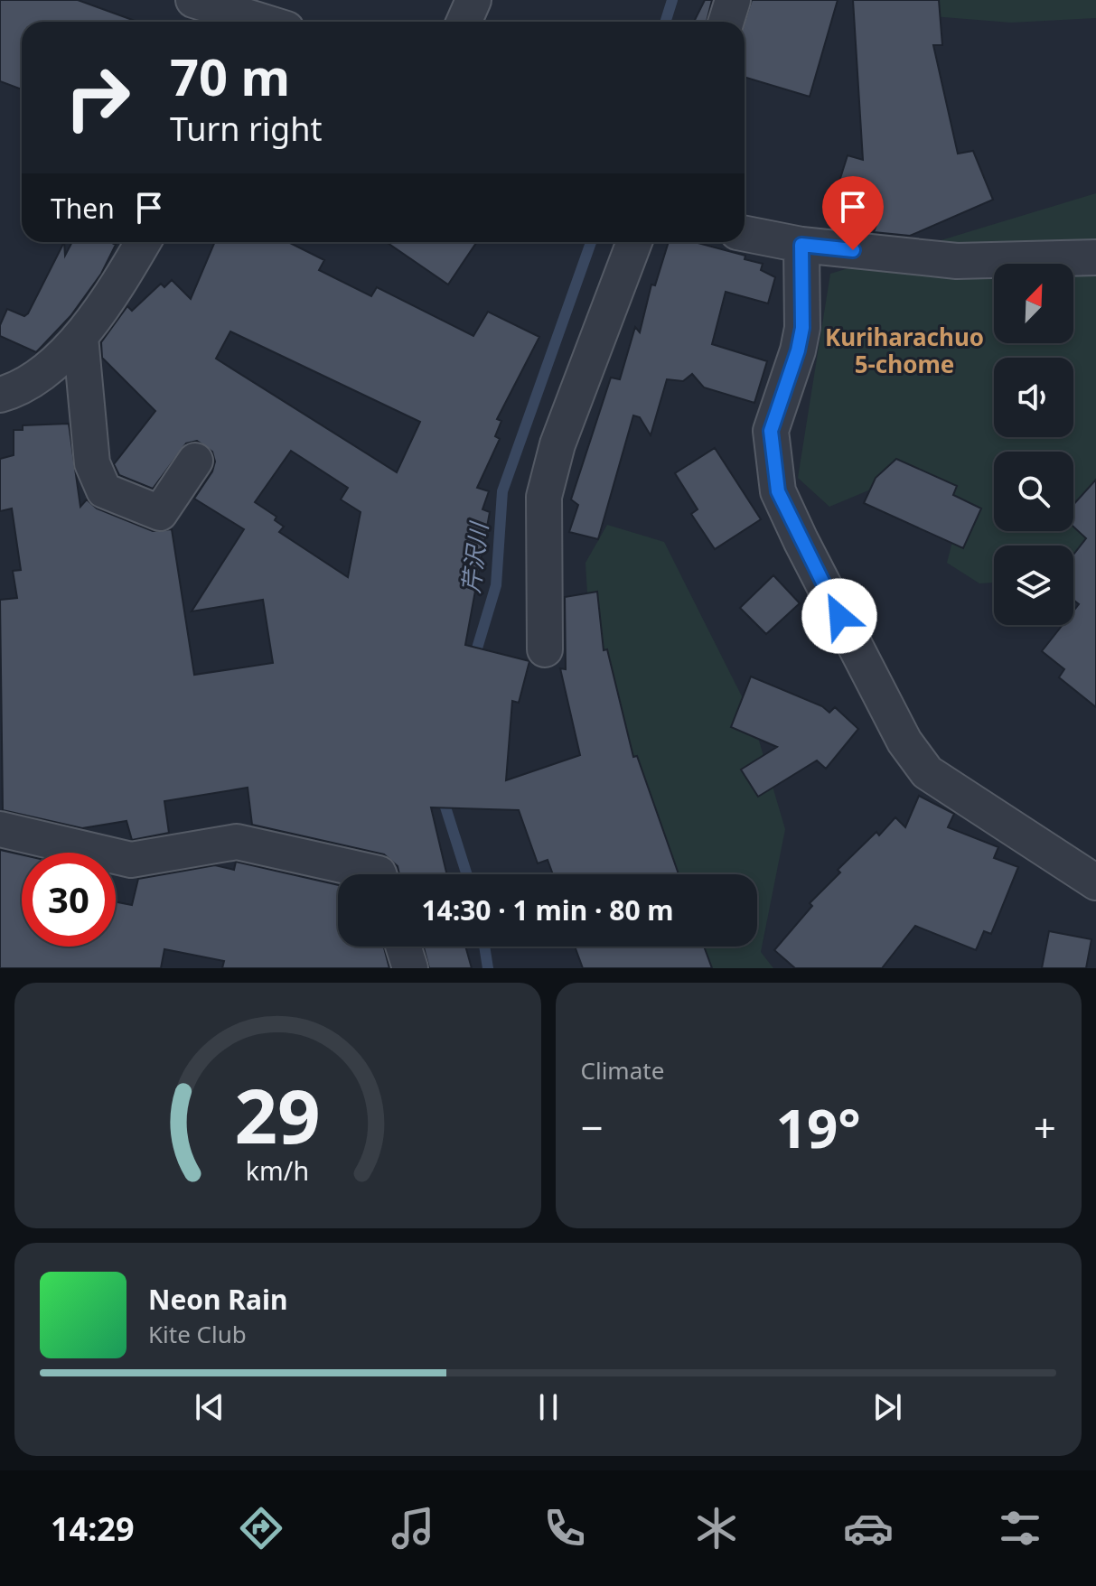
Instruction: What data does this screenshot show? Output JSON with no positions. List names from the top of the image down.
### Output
{
  "districts": ["Kuriharachuo 5-chome"],
  "water": ["芹沢川"],
  "north": "top right",
  "page": {
    "turn": ["70 m", "Turn right"],
    "then": "Then",
    "limit": "30",
    "trip": "14:30 · 1 min · 80 m",
    "tile": "Climate",
    "heat": ["−", "19°", "+"],
    "song": ["Neon Rain", "Kite Club"],
    "tabs": "14:29",
    "gauge": ["29", "km/h"]
  }
}
